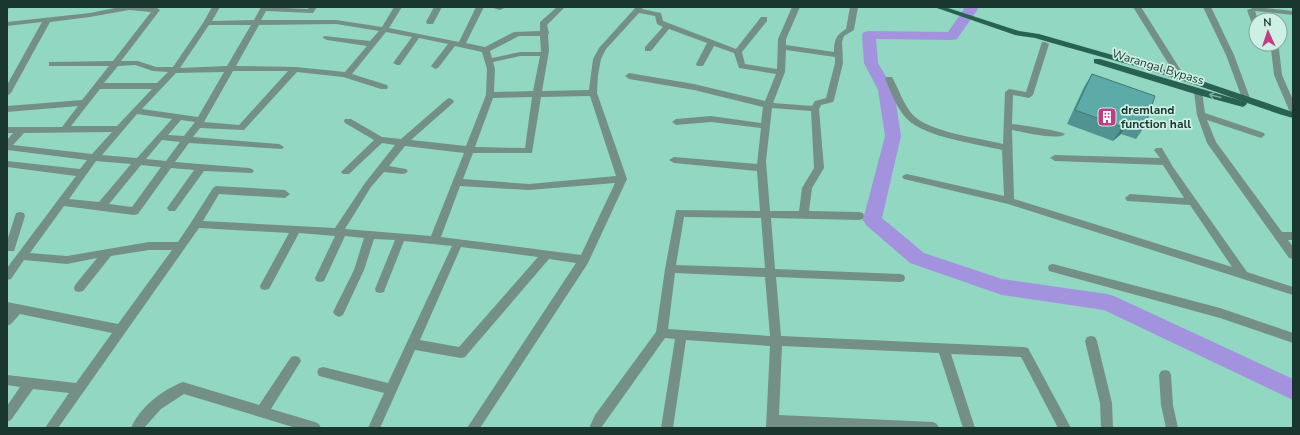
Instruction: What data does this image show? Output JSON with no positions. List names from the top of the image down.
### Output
{
  "streets": {
    "main road": ["Warangal Bypass"]
  },
  "places": {
    "building": ["dremland function hall"]
  },
  "north": "top"
}
